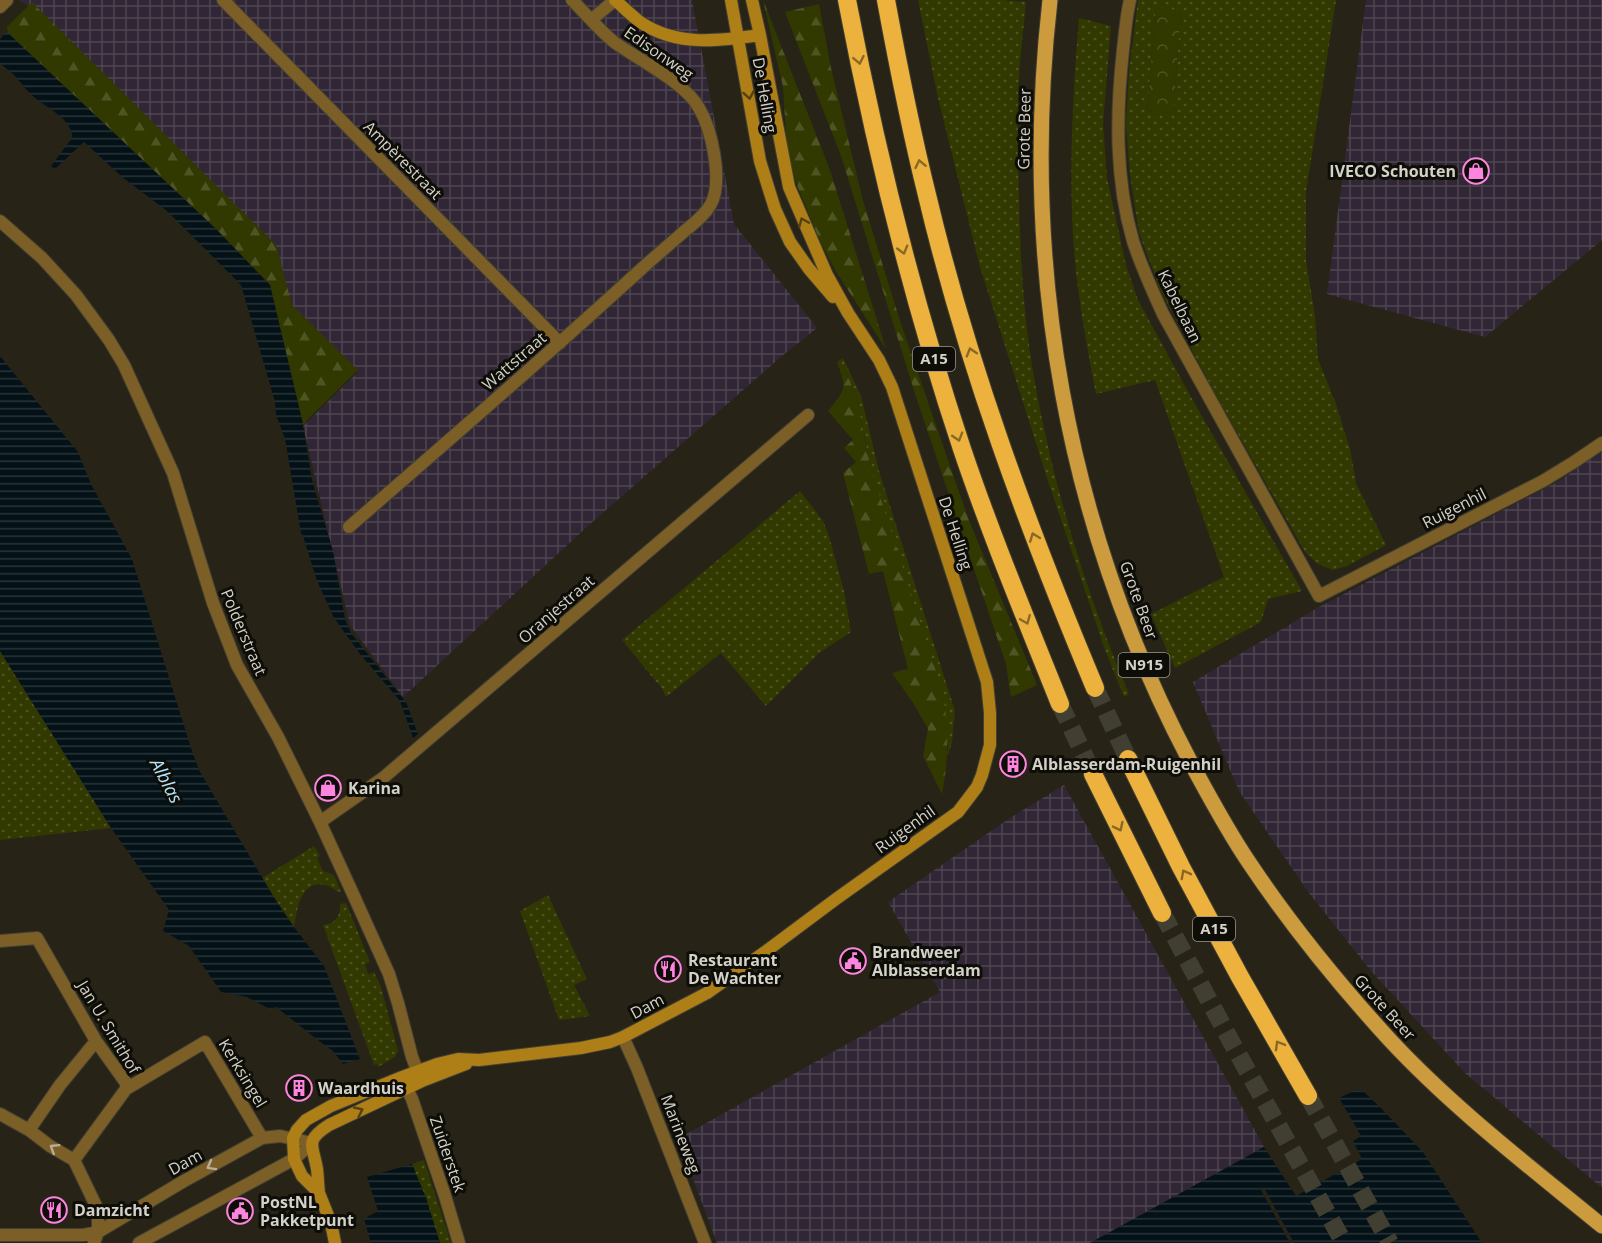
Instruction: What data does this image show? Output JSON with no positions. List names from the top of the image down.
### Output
{
  "streets": {
    "highway": ["A15"],
    "main road": ["Grote Beer", "N915"],
    "street": [
      "Edisonweg",
      "De Helling",
      "Ampèrestraat",
      "Kabelbaan",
      "Wattstraat",
      "Ruigenhil",
      "Oranjestraat",
      "Polderstraat",
      "Dam",
      "Jan U. Smithof",
      "Kerksingel",
      "Marineweg",
      "Zuiderstek"
    ]
  },
  "crossings": [
    ["Edisonweg", "De Helling"],
    ["Edisonweg", "Wattstraat"],
    ["De Helling", "Ruigenhil"],
    ["Ampèrestraat", "Wattstraat"],
    ["Kabelbaan", "Ruigenhil"],
    ["Ruigenhil", "Dam"],
    ["Oranjestraat", "Polderstraat"],
    ["Polderstraat", "Dam"],
    ["Dam", "Kerksingel"],
    ["Dam", "Marineweg"],
    ["Dam", "Zuiderstek"],
    ["Jan U. Smithof", "Kerksingel"]
  ],
  "water": ["Alblas"],
  "places": {
    "shop": ["IVECO Schouten", "Karina"],
    "building": ["Alblasserdam-Ruigenhil", "Waardhuis"],
    "public building": ["Brandweer Alblasserdam", "PostNL Pakketpunt"],
    "restaurant": ["Restaurant De Wachter", "Damzicht"]
  }
}
